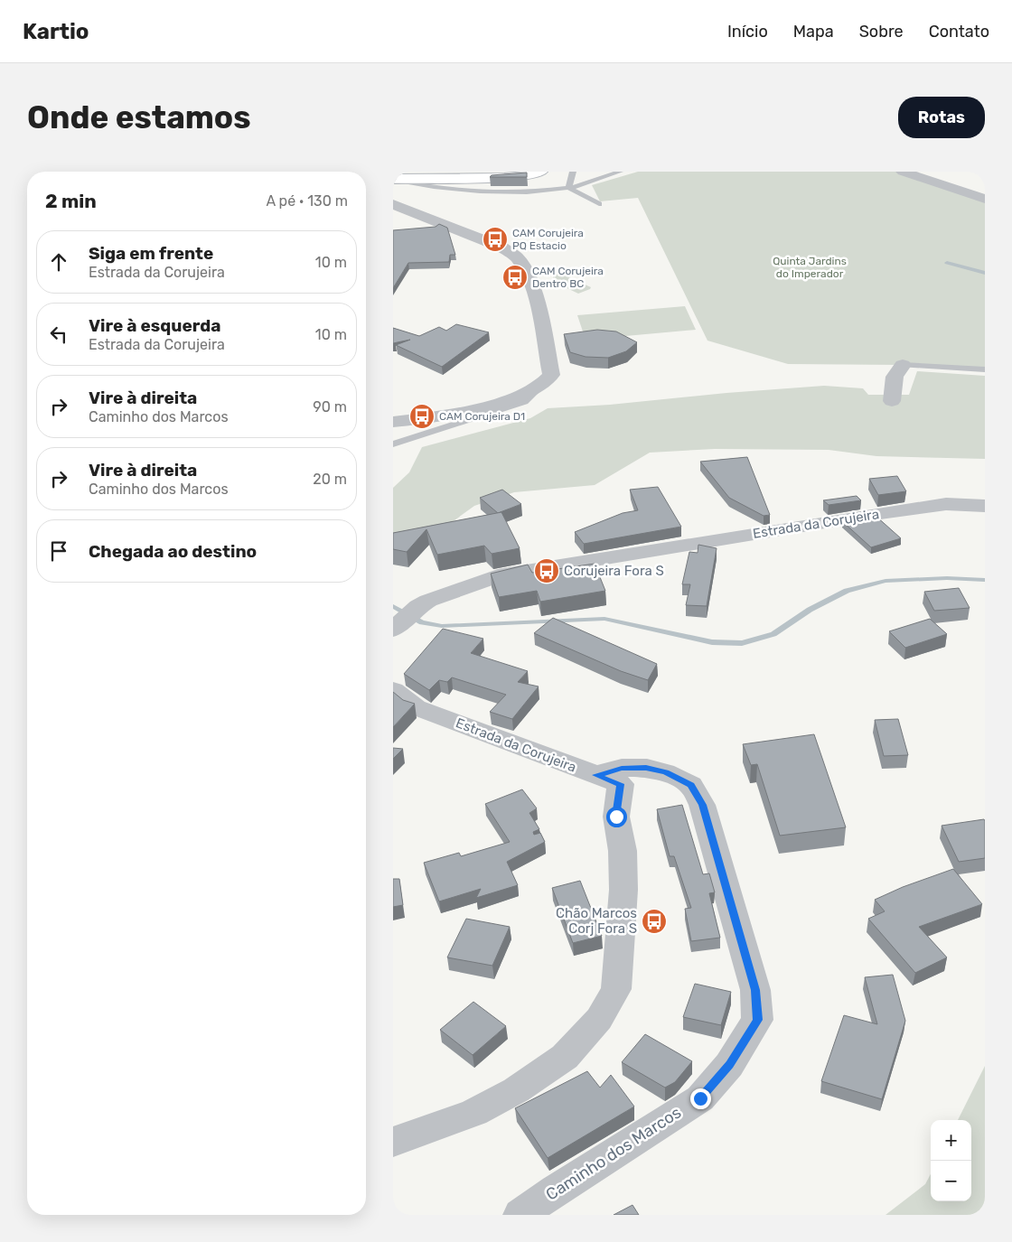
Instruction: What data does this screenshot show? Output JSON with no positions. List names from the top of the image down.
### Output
{
  "streets": {
    "street": ["Estrada da Corujeira", "Caminho dos Marcos"]
  },
  "crossings": [
    ["Estrada da Corujeira", "Caminho dos Marcos"]
  ],
  "parks": ["Quinta Jardins do Imperador"],
  "places": {
    "bus stop": [
      "CAM Corujeira PQ Estacio",
      "CAM Corujeira Dentro BC",
      "CAM Corujeira D1",
      "Corujeira Fora S",
      "Chão Marcos Corj Fora S"
    ]
  },
  "page": {
    "header": "Kartio",
    "nav": [
      "Início",
      "Mapa",
      "Sobre",
      "Contato"
    ],
    "buttons": "Rotas",
    "title": "Onde estamos",
    "heading": ["2 min", "A pé · 130 m"],
    "list": [
      ["Siga em frente", "Estrada da Corujeira", "10 m"],
      ["Vire à esquerda", "Estrada da Corujeira", "10 m"],
      ["Vire à direita", "Caminho dos Marcos", "90 m"],
      ["Vire à direita", "Caminho dos Marcos", "20 m"],
      "Chegada ao destino"
    ],
    "map_buttons": ["+", "−"]
  }
}
